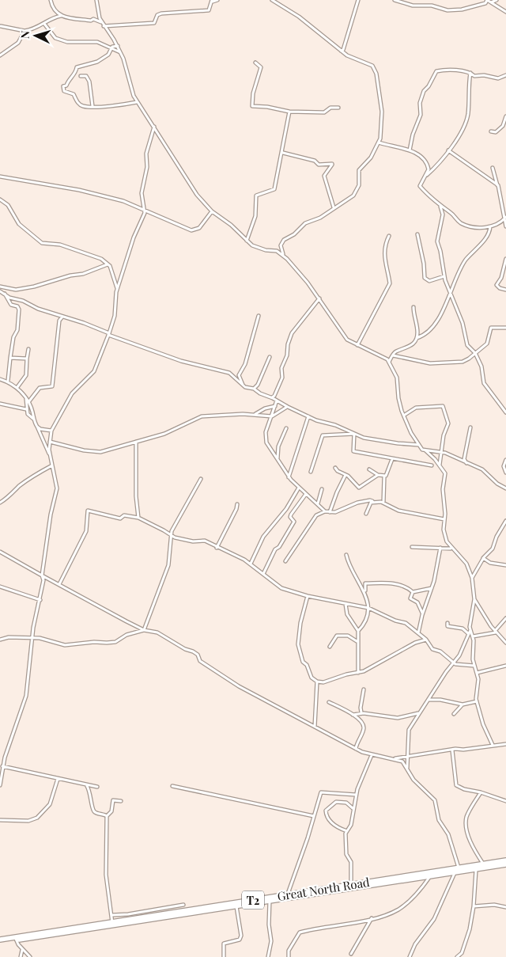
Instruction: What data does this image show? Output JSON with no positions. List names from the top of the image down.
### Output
{
  "streets": {
    "highway": ["Great North Road", "T2"]
  },
  "north": "left"
}
